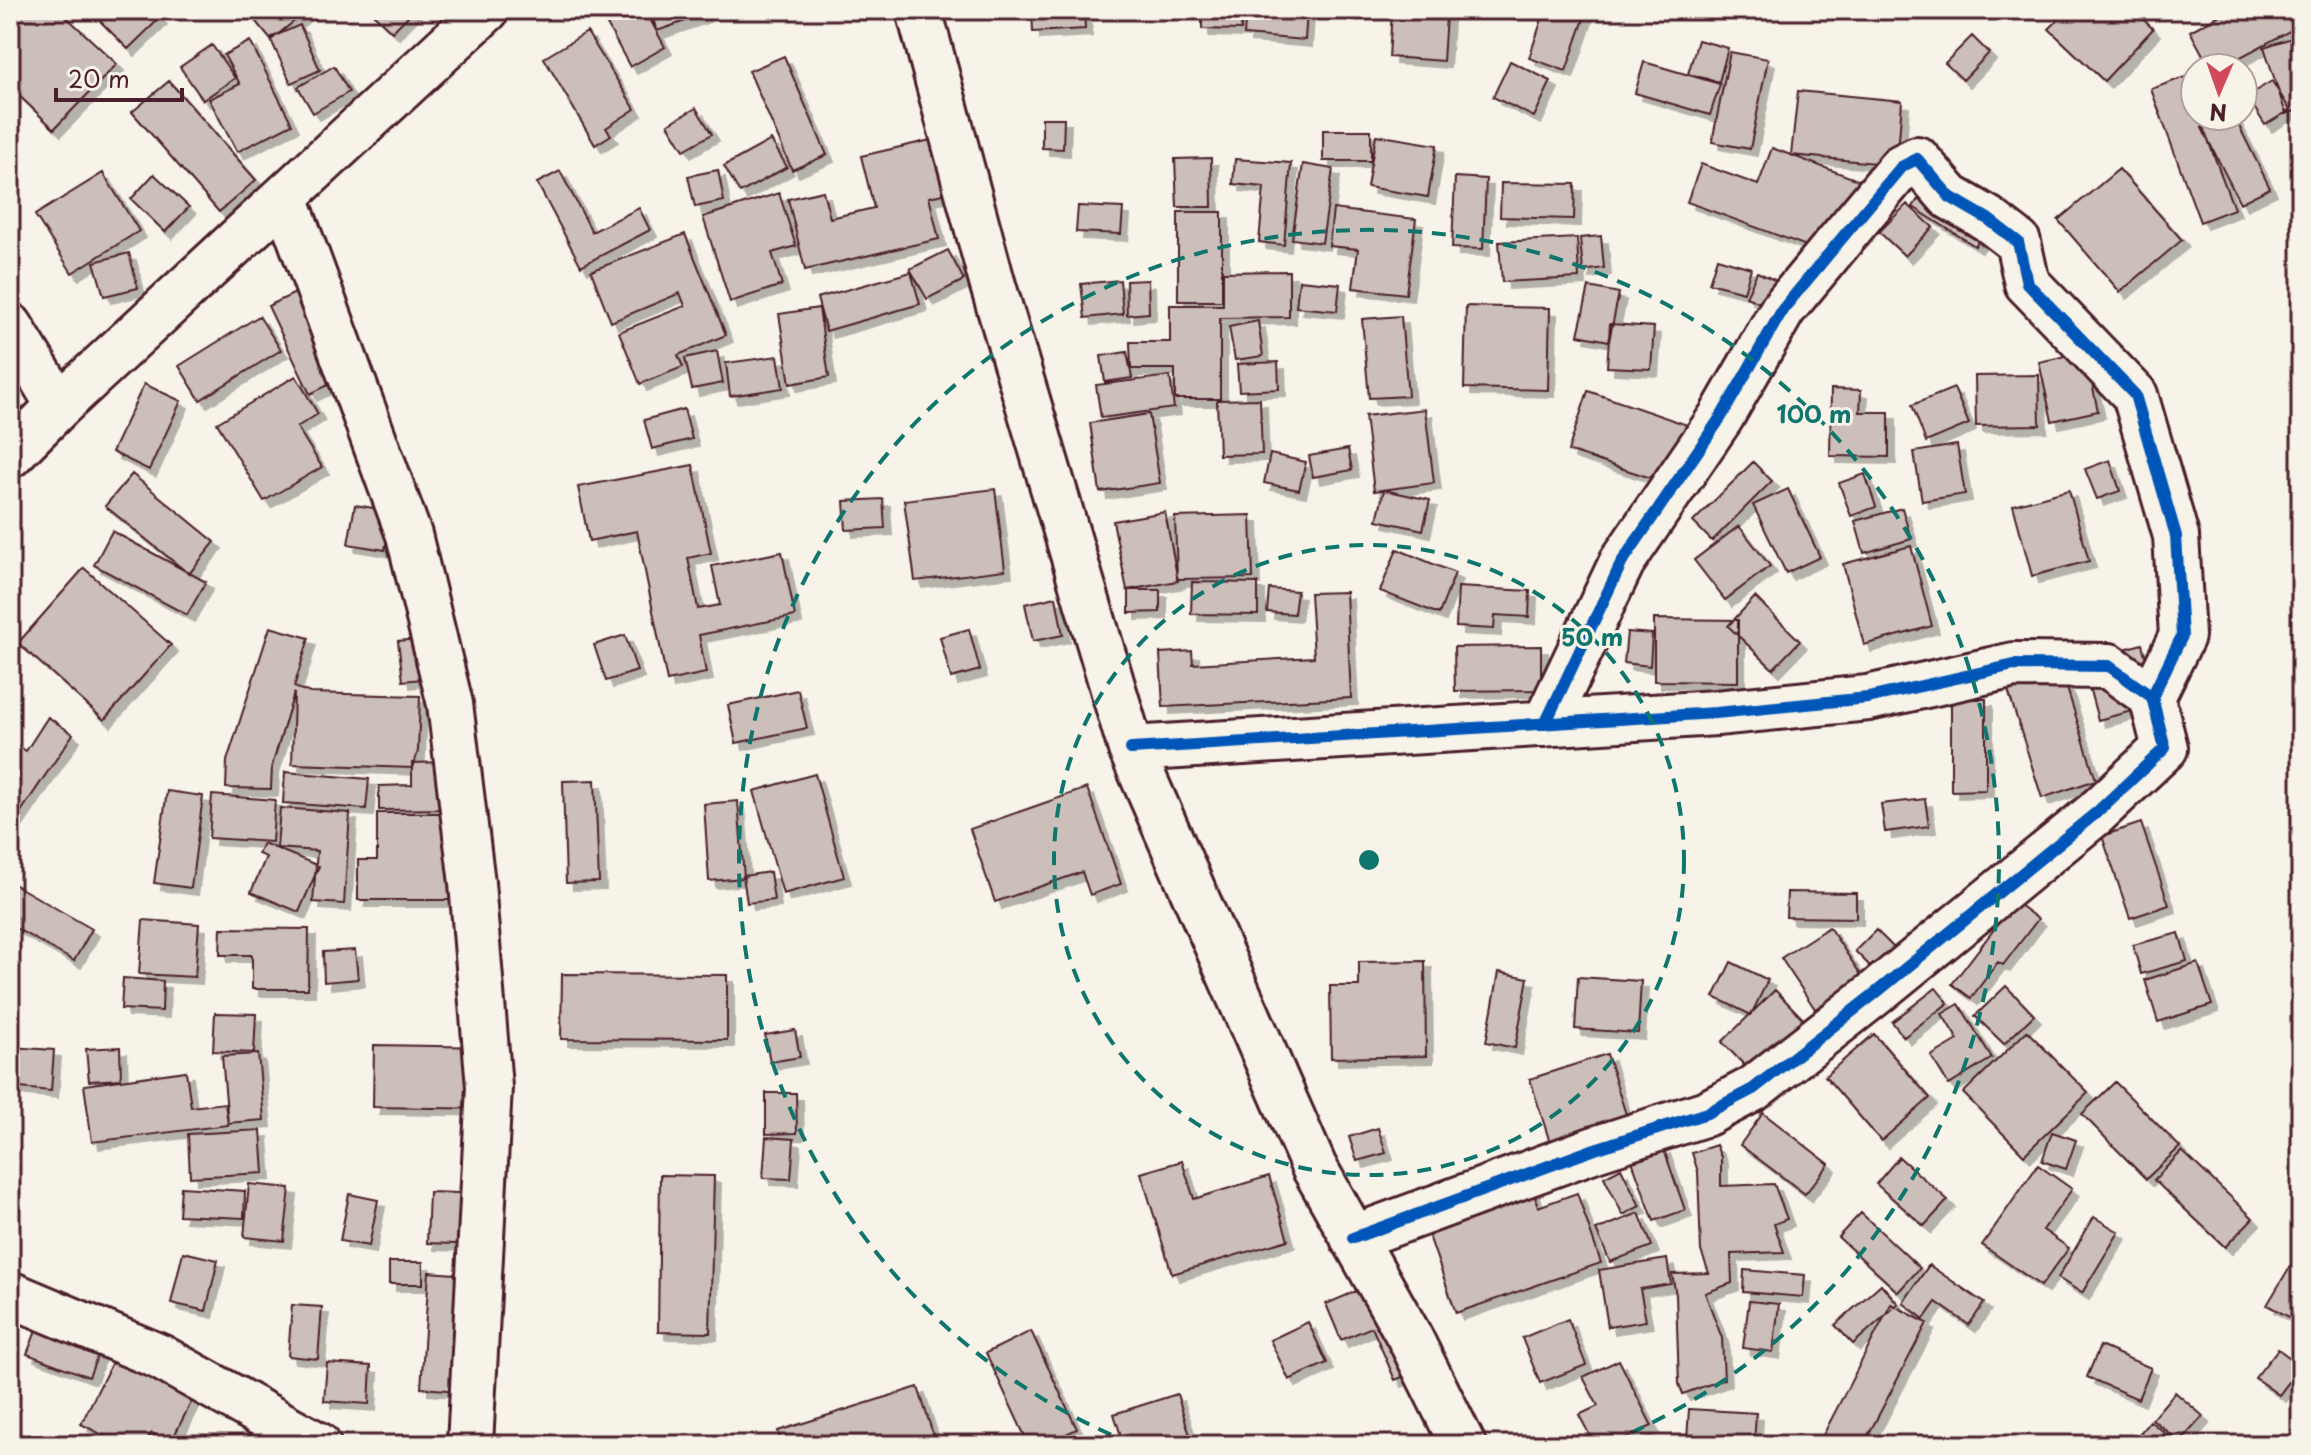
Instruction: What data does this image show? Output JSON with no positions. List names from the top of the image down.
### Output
{
  "scale_bar": "20 m",
  "north": "bottom",
  "rings": ["100 m", "50 m"]
}
